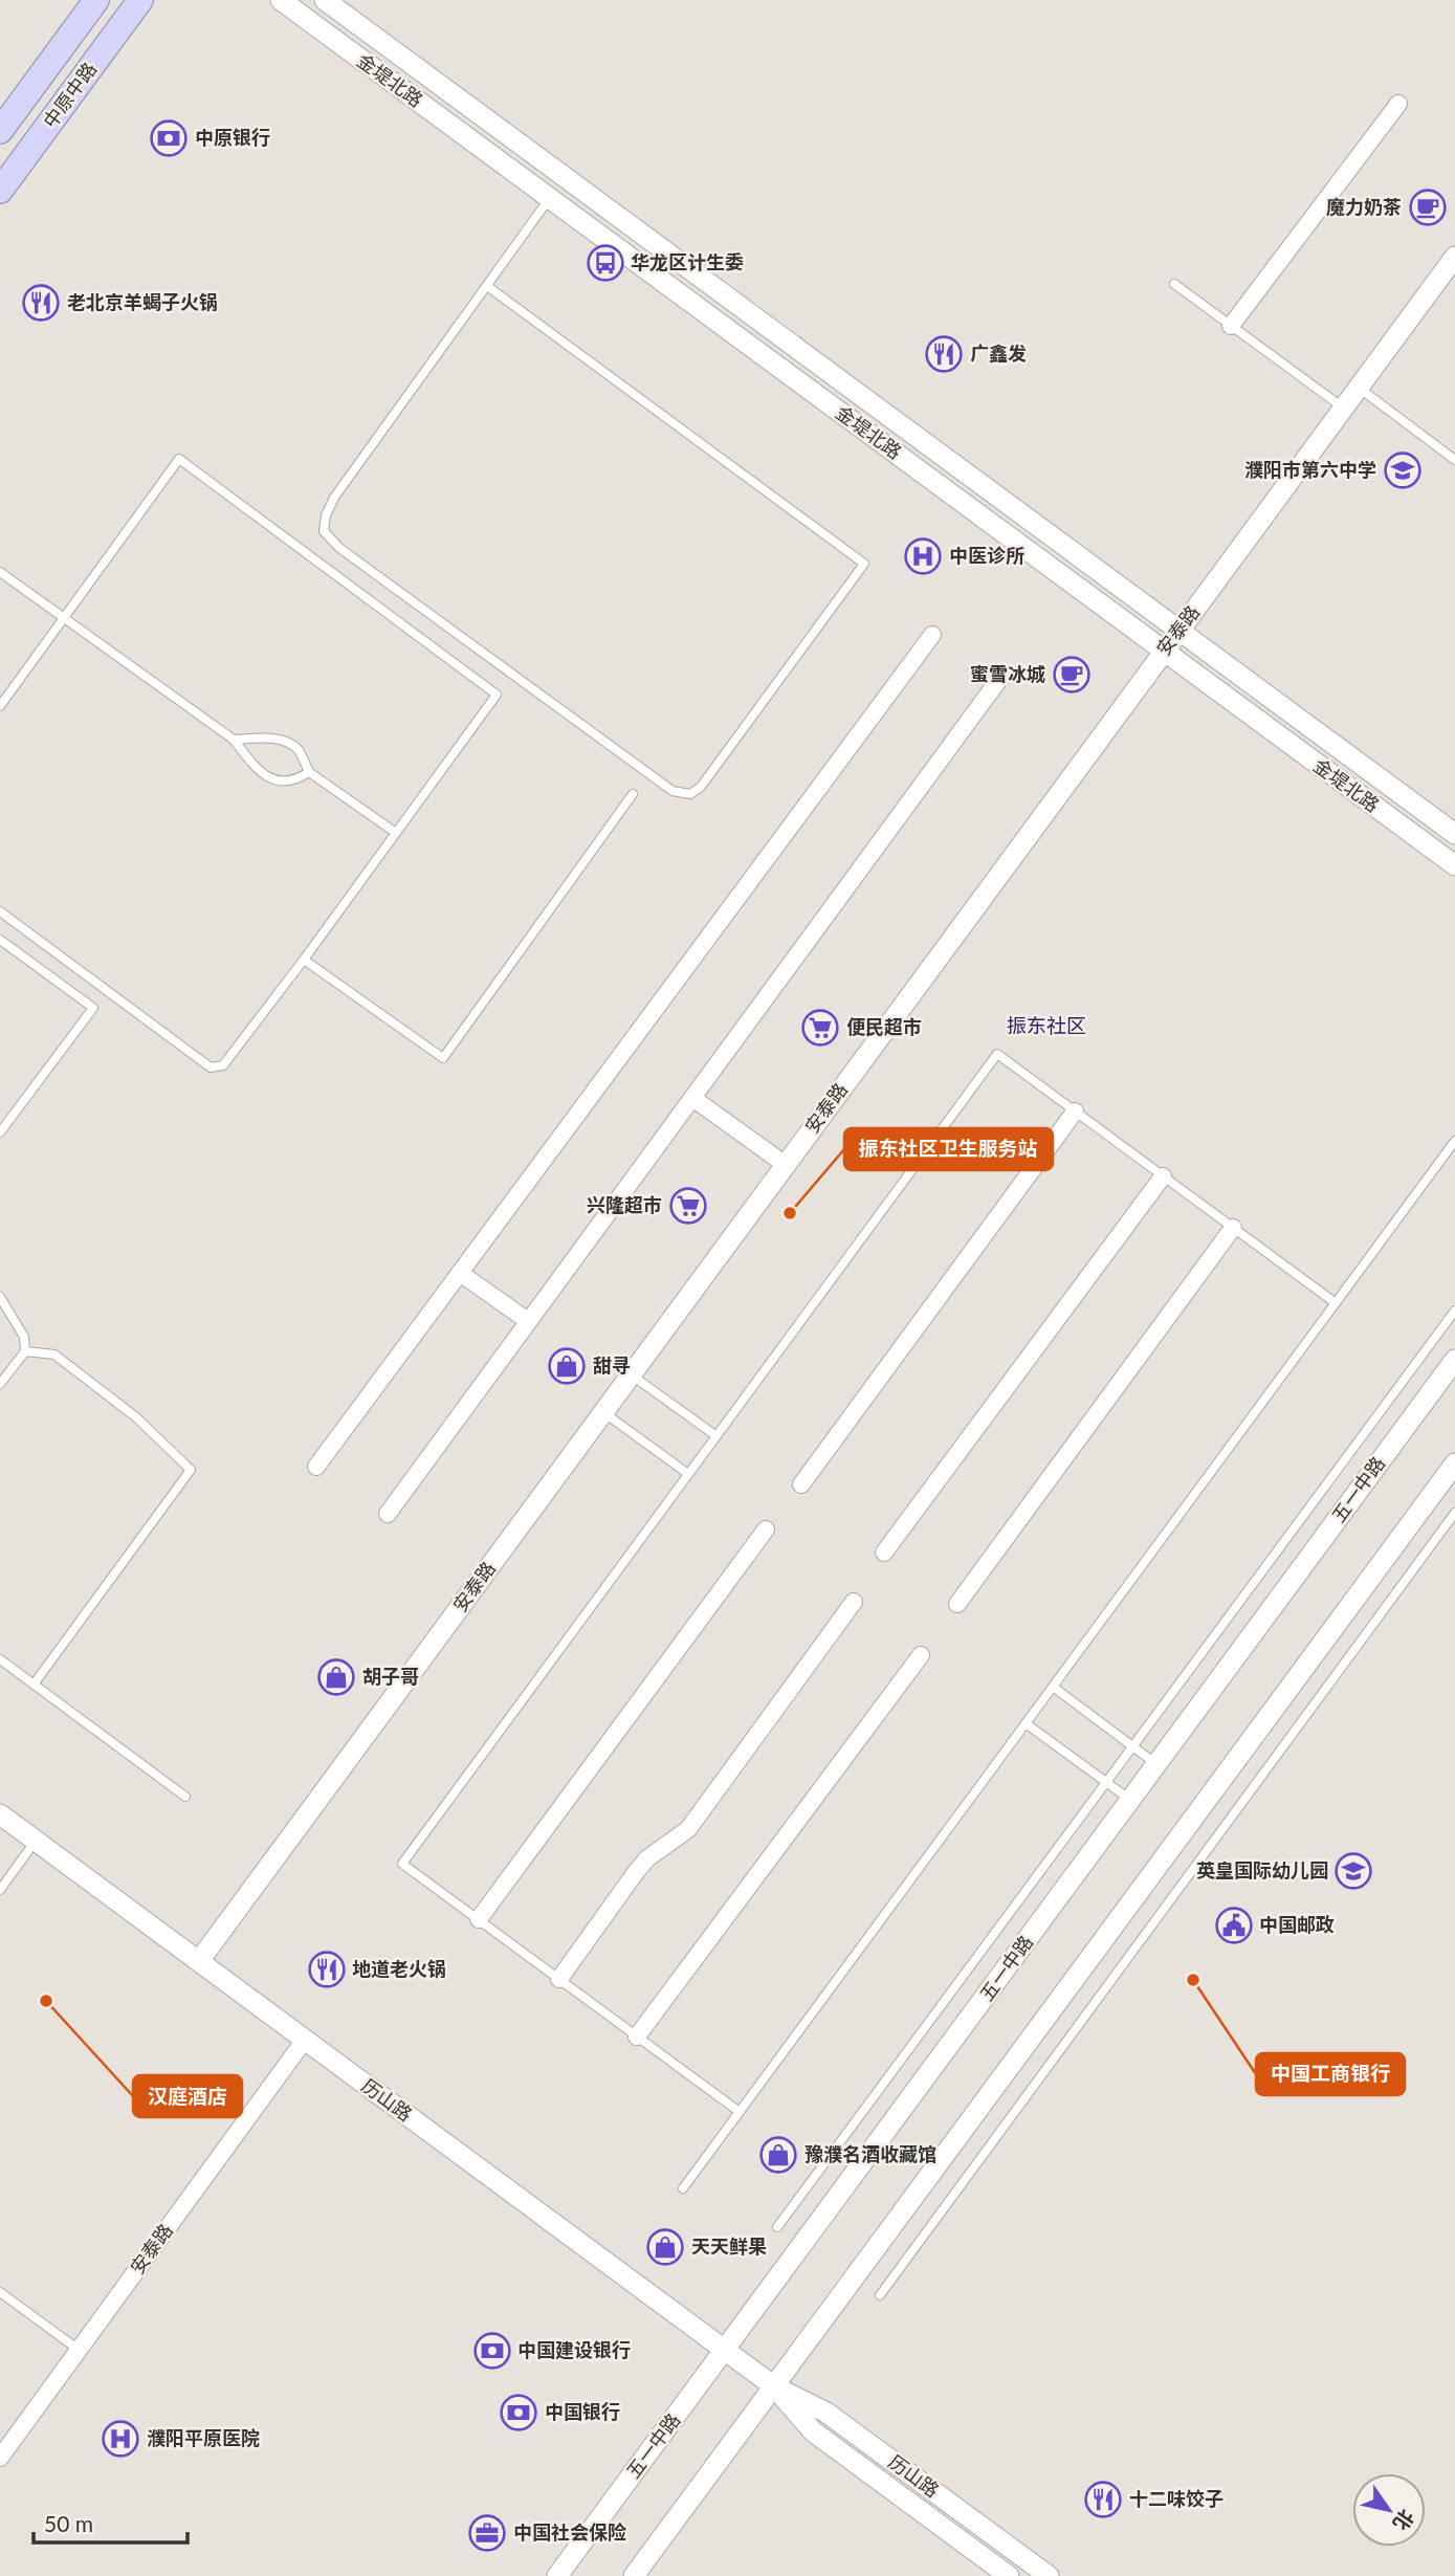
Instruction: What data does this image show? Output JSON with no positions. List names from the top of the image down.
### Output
{
  "streets": {
    "main road": ["中原中路"],
    "street": [
      "金堤北路",
      "安泰路",
      "五一中路",
      "历山路"
    ]
  },
  "crossings": [
    ["金堤北路", "安泰路"],
    ["安泰路", "历山路"],
    ["五一中路", "历山路"]
  ],
  "districts": ["振东社区"],
  "places": {
    "bank": ["中原银行", "中国建设银行", "中国银行"],
    "cafe": ["魔力奶茶", "蜜雪冰城"],
    "bus stop": ["华龙区计生委"],
    "restaurant": [
      "老北京羊蝎子火锅",
      "广鑫发",
      "地道老火锅",
      "十二味饺子"
    ],
    "school or university": ["濮阳市第六中学", "英皇国际幼儿园"],
    "hospital": ["中医诊所", "濮阳平原医院"],
    "supermarket": ["便民超市", "兴隆超市"],
    "other": ["振东社区卫生服务站", "中国工商银行", "汉庭酒店"],
    "shop": [
      "甜寻",
      "胡子哥",
      "豫濮名酒收藏馆",
      "天天鲜果"
    ],
    "public building": ["中国邮政"],
    "office": ["中国社会保险"]
  },
  "scale_bar": "50 m",
  "north": "bottom right"
}
